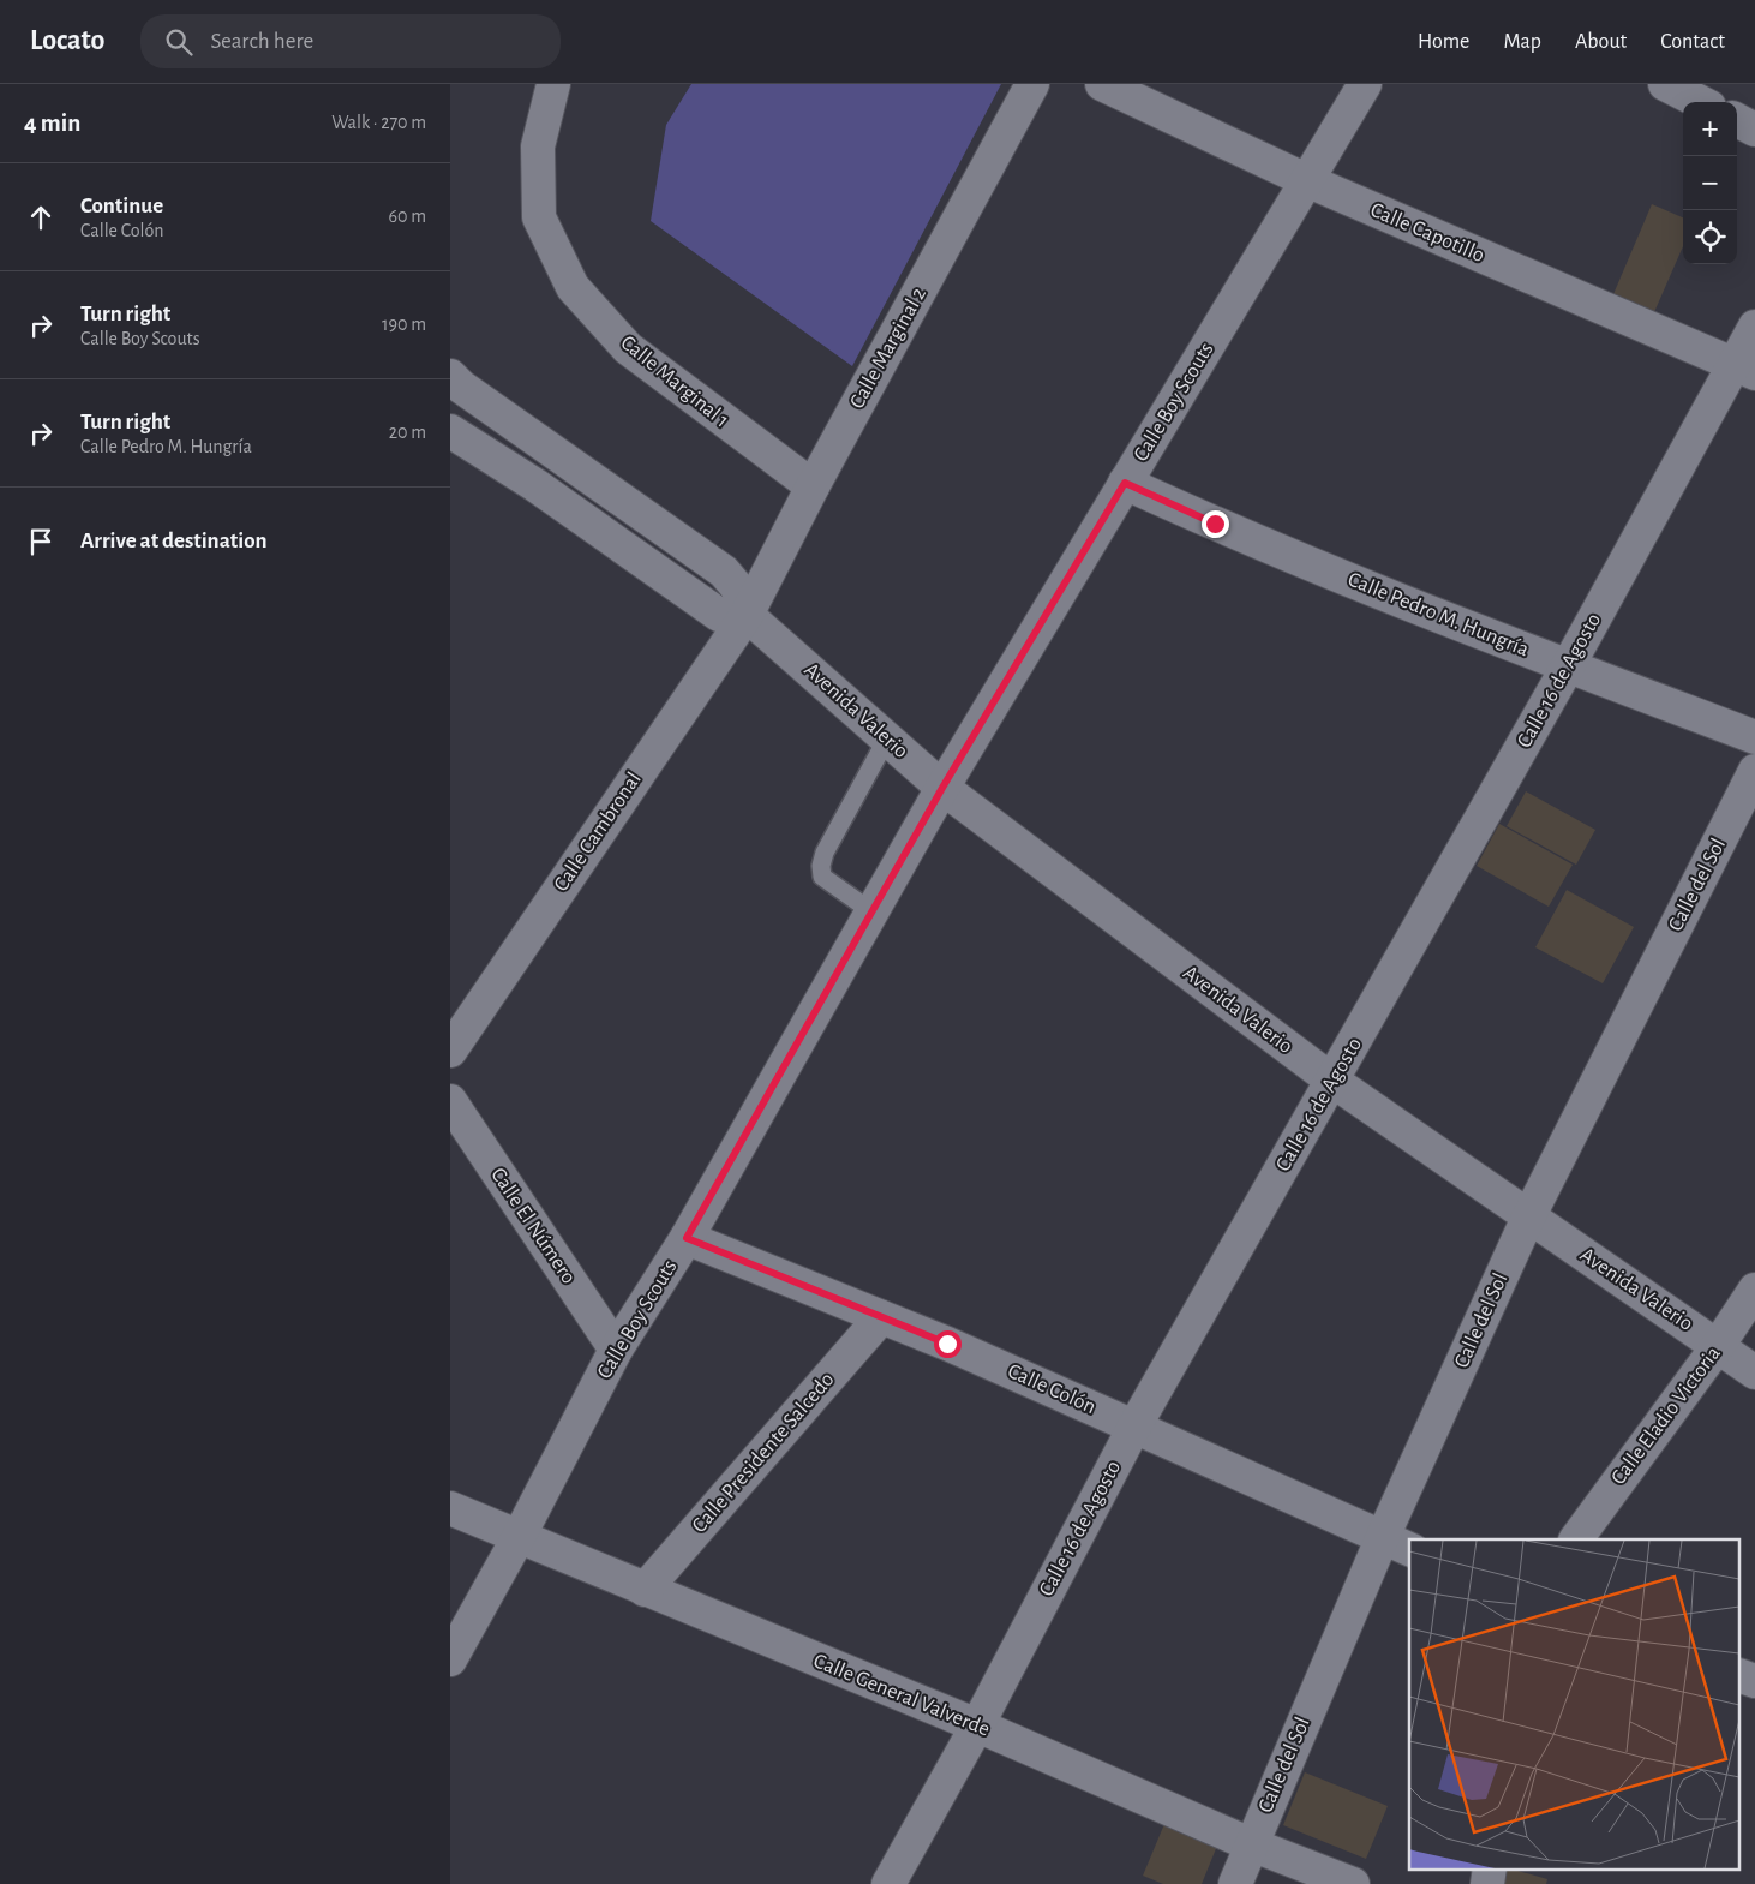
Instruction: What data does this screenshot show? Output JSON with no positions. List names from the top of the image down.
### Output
{
  "streets": {
    "street": [
      "Calle Capotillo",
      "Calle Marginal 2",
      "Calle Marginal 1",
      "Calle Boy Scouts",
      "Calle Pedro M. Hungría",
      "Calle 16 de Agosto",
      "Avenida Valerio",
      "Calle Cambronal",
      "Calle del Sol",
      "Calle El Número",
      "Calle Colón",
      "Calle Eladio Victoria",
      "Calle Presidente Salcedo",
      "Calle General Valverde"
    ]
  },
  "crossings": [
    ["Calle Capotillo", "Calle Boy Scouts"],
    ["Calle Capotillo", "Calle 16 de Agosto"],
    ["Calle Marginal 2", "Calle Marginal 1"],
    ["Calle Marginal 2", "Avenida Valerio"],
    ["Calle Marginal 2", "Calle Cambronal"],
    ["Calle Boy Scouts", "Calle Pedro M. Hungría"],
    ["Calle Boy Scouts", "Avenida Valerio"],
    ["Calle Boy Scouts", "Calle El Número"],
    ["Calle Boy Scouts", "Calle Colón"],
    ["Calle Boy Scouts", "Calle General Valverde"],
    ["Calle Pedro M. Hungría", "Calle 16 de Agosto"],
    ["Calle 16 de Agosto", "Avenida Valerio"],
    ["Calle 16 de Agosto", "Calle Colón"],
    ["Calle 16 de Agosto", "Calle General Valverde"],
    ["Avenida Valerio", "Calle Cambronal"],
    ["Avenida Valerio", "Calle del Sol"],
    ["Avenida Valerio", "Calle Eladio Victoria"],
    ["Calle del Sol", "Calle Colón"],
    ["Calle del Sol", "Calle General Valverde"],
    ["Calle Colón", "Calle Presidente Salcedo"],
    ["Calle Presidente Salcedo", "Calle General Valverde"]
  ],
  "page": {
    "header": "Locato",
    "search": "Search here",
    "nav": [
      "Home",
      "Map",
      "About",
      "Contact"
    ],
    "heading": ["4 min", "Walk · 270 m"],
    "map_buttons": ["+", "−"],
    "list": [
      ["Continue", "Calle Colón", "60 m"],
      ["Turn right", "Calle Boy Scouts", "190 m"],
      ["Turn right", "Calle Pedro M. Hungría", "20 m"],
      "Arrive at destination"
    ]
  }
}
